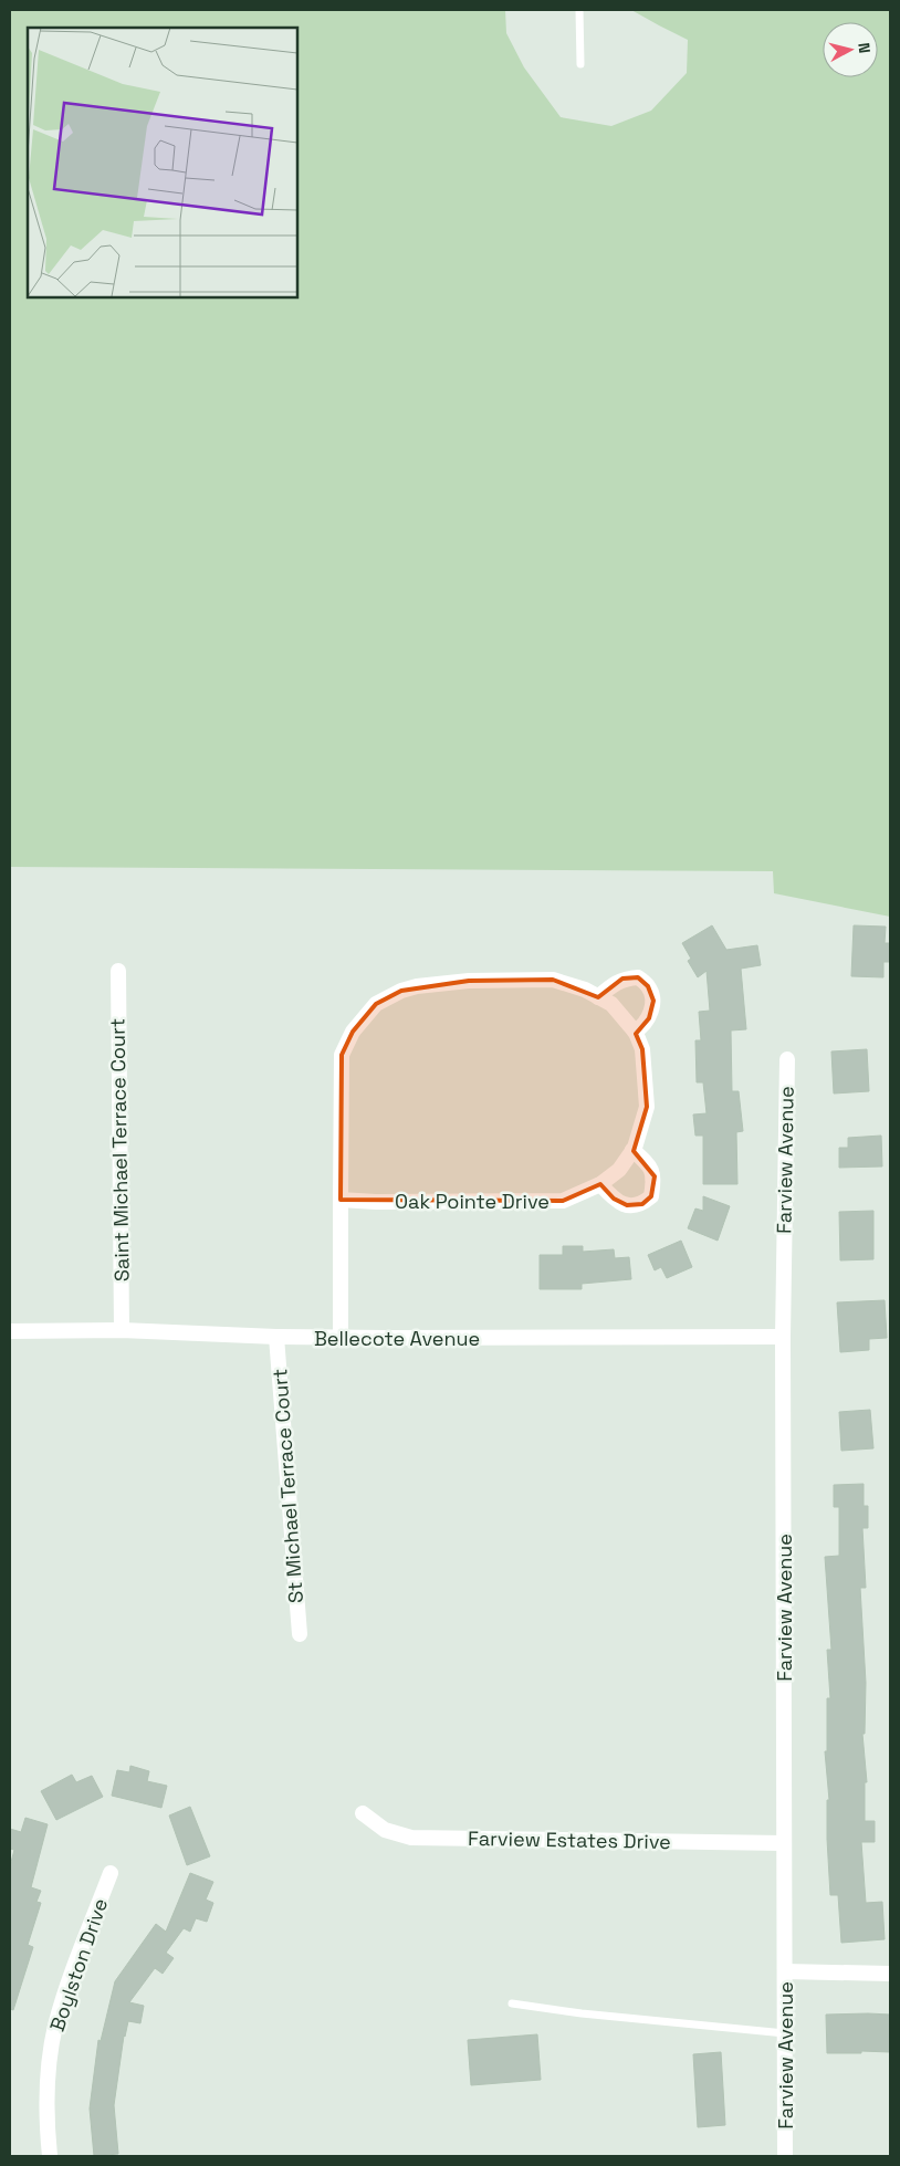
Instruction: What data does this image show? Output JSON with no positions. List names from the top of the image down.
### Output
{
  "streets": {
    "street": [
      "Saint Michael Terrace Court",
      "Farview Avenue",
      "Oak Pointe Drive",
      "Bellecote Avenue",
      "St Michael Terrace Court",
      "Farview Estates Drive",
      "Boylston Drive"
    ]
  },
  "crossings": [
    ["Saint Michael Terrace Court", "Bellecote Avenue"],
    ["Farview Avenue", "Bellecote Avenue"],
    ["Farview Avenue", "Farview Estates Drive"],
    ["Oak Pointe Drive", "Bellecote Avenue"],
    ["Bellecote Avenue", "St Michael Terrace Court"]
  ],
  "north": "right"
}
